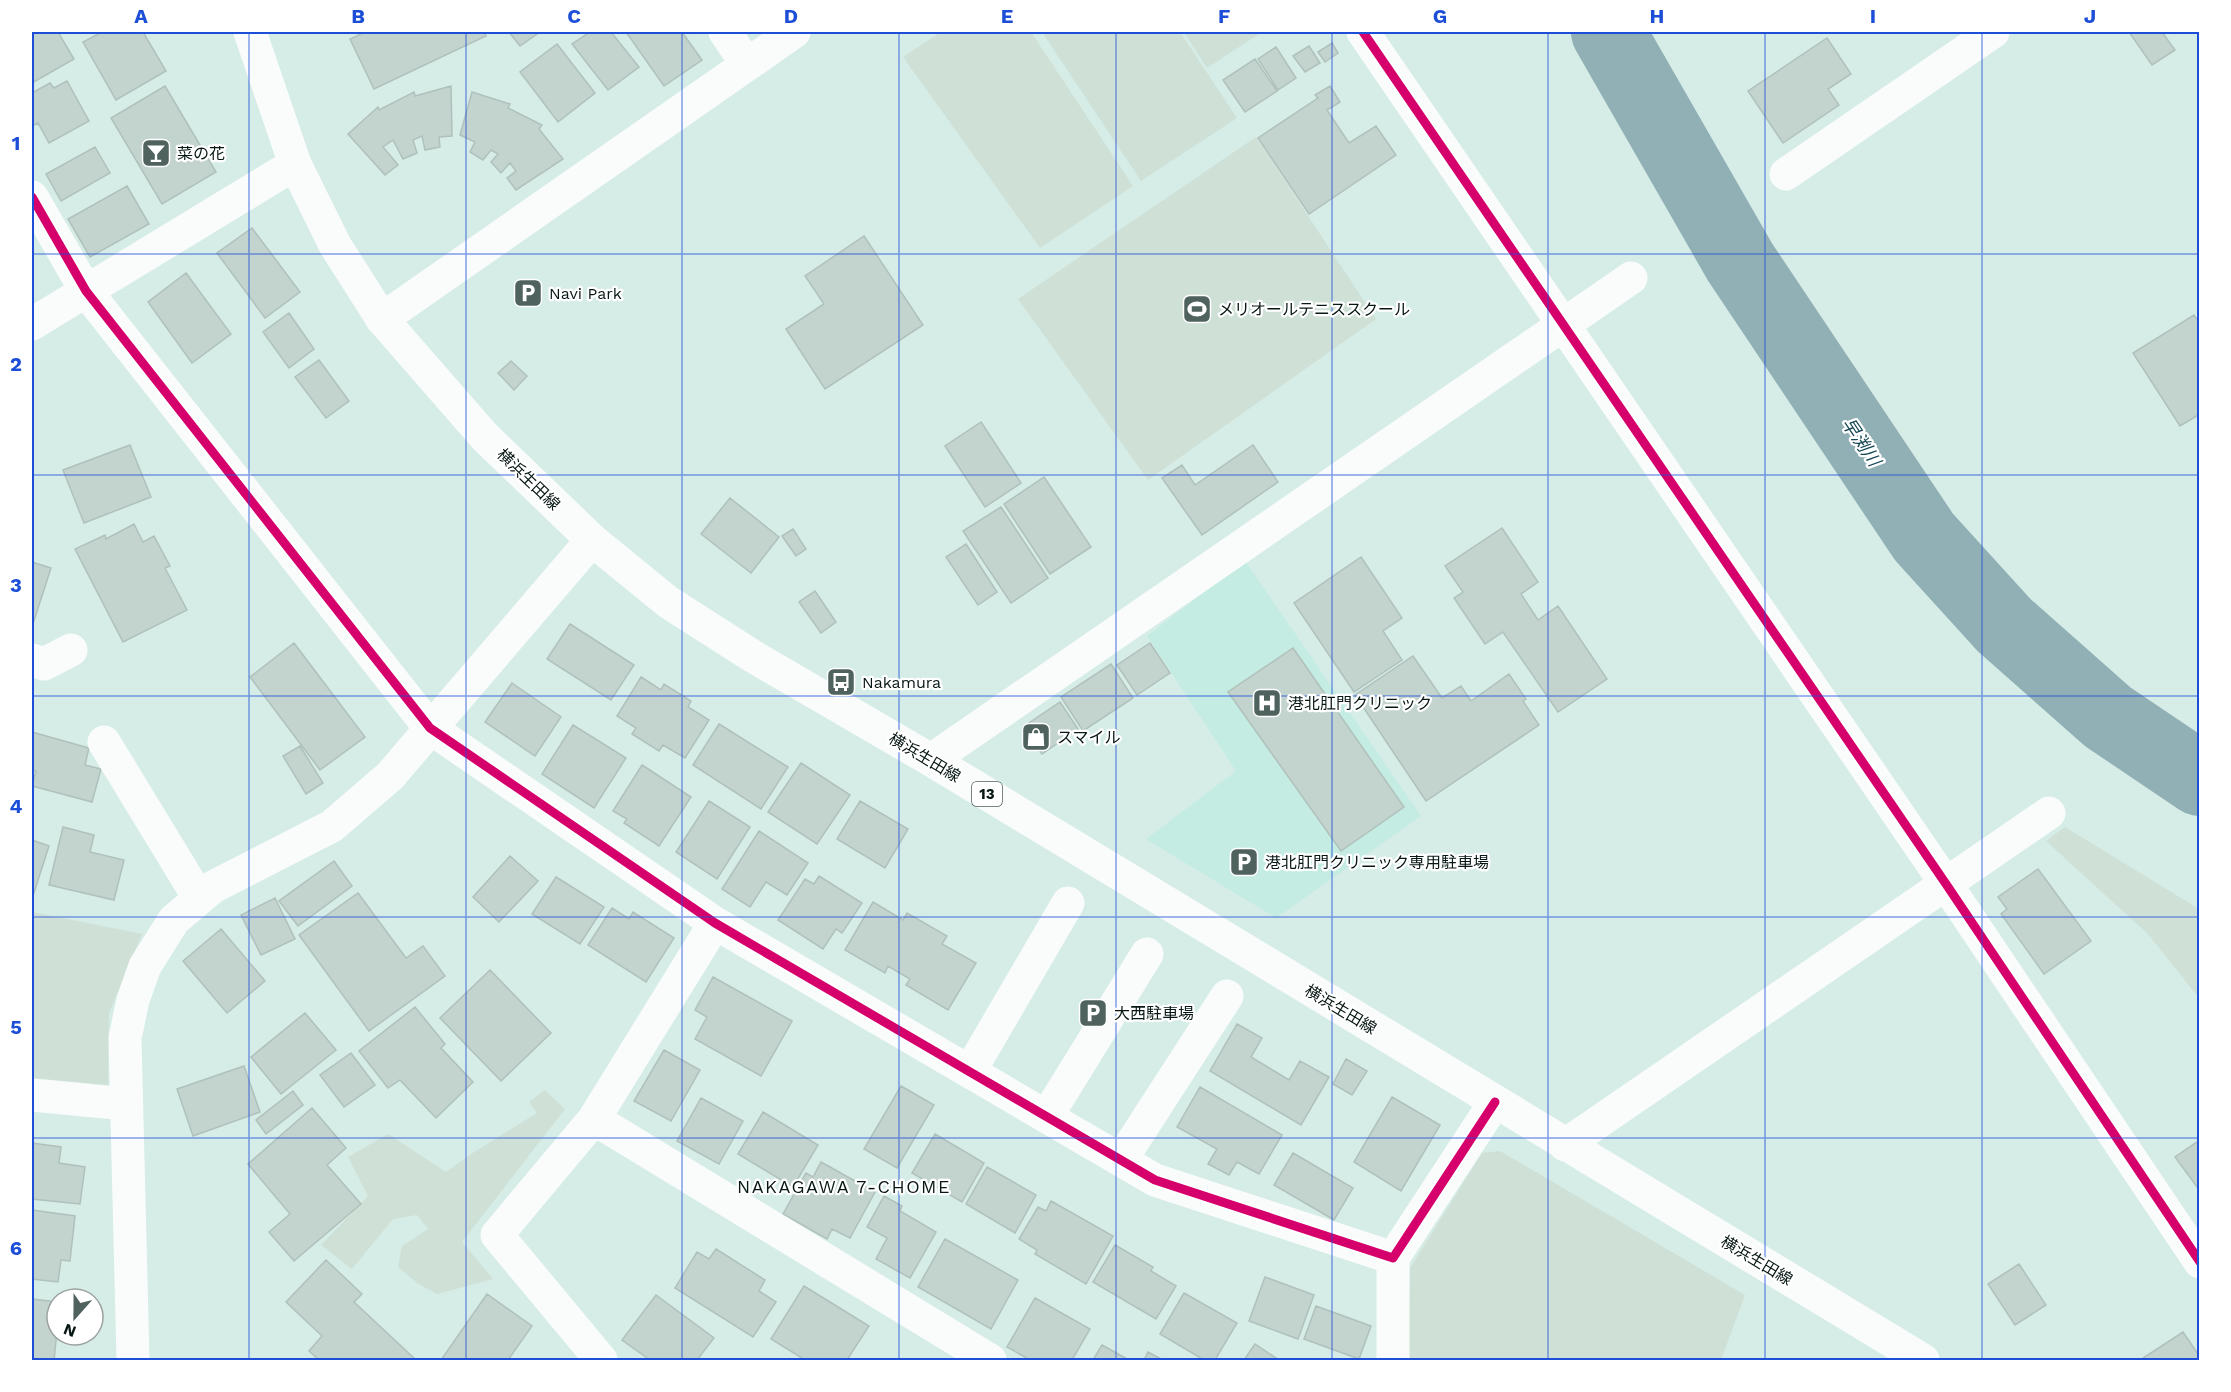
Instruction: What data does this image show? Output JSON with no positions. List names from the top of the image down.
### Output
{
  "streets": {
    "street": ["横浜生田線", "13"]
  },
  "districts": ["NAKAGAWA 7-CHOME"],
  "water": ["早渕川"],
  "places": {
    "bar": ["菜の花"],
    "parking": ["Navi Park", "港北肛門クリニック専用駐車場", "大西駐車場"],
    "sports": ["メリオールテニススクール"],
    "bus stop": ["Nakamura"],
    "hospital": ["港北肛門クリニック"],
    "shop": ["スマイル"]
  },
  "north": "bottom",
  "grid": {
    "columns": [
      "A",
      "B",
      "C",
      "D",
      "E",
      "F",
      "G",
      "H",
      "I",
      "J"
    ],
    "rows": [
      "1",
      "2",
      "3",
      "4",
      "5",
      "6"
    ]
  }
}
